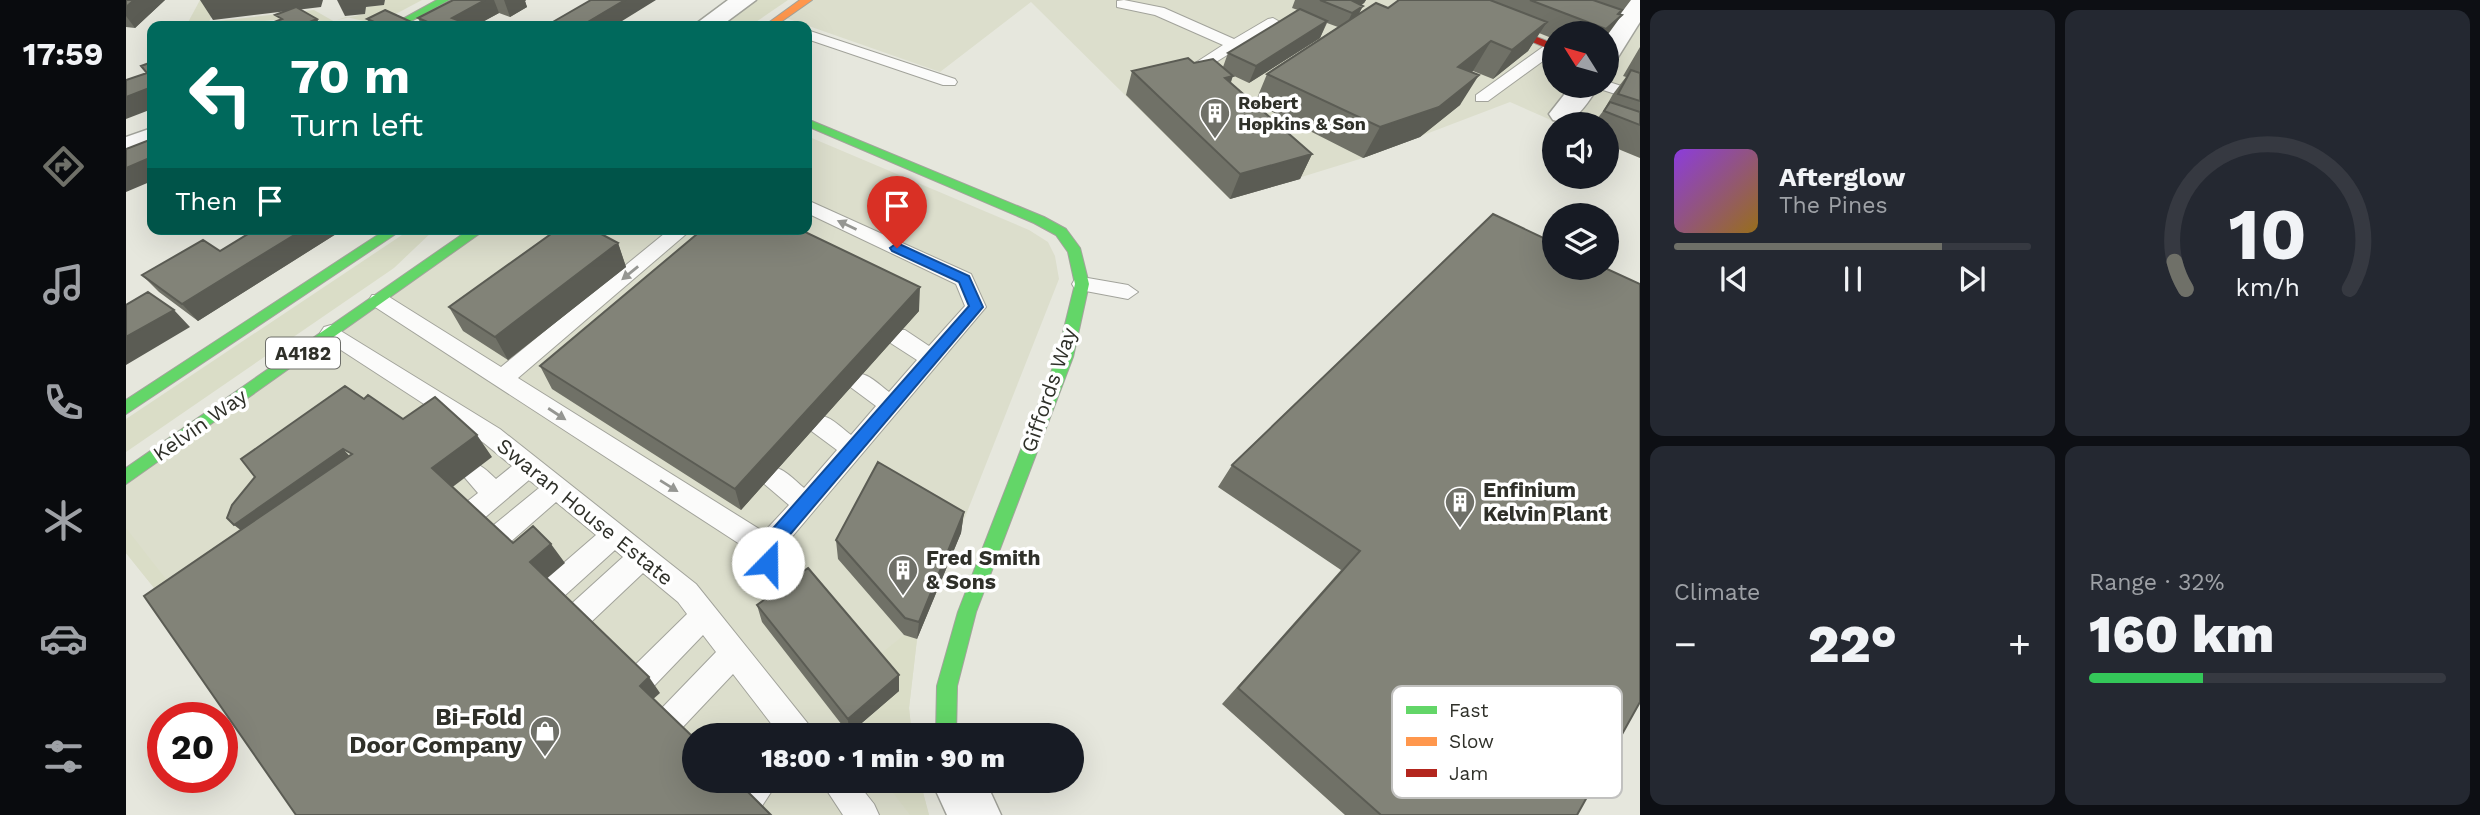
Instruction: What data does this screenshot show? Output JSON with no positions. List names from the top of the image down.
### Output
{
  "streets": {
    "street": ["A4182", "Giffords Way", "Kelvin Way"],
    "lane": ["Swaran House Estate"]
  },
  "crossings": [
    ["Kelvin Way", "Swaran House Estate"]
  ],
  "places": {
    "building": ["Robert Hopkins & Son", "Enfinium Kelvin Plant", "Fred Smith & Sons"],
    "shop": ["Bi-Fold Door Company"]
  },
  "legend": ["Fast", "Slow", "Jam"],
  "north": "top left",
  "page": {
    "tabs": "17:59",
    "turn": ["70 m", "Turn left"],
    "song": ["Afterglow", "The Pines"],
    "then": "Then",
    "tile": [
      "Climate",
      ["Range · 32%", "160 km"]
    ],
    "heat": ["−", "22°", "+"],
    "limit": "20",
    "trip": "18:00 · 1 min · 90 m",
    "gauge": ["10", "km/h"]
  }
}
